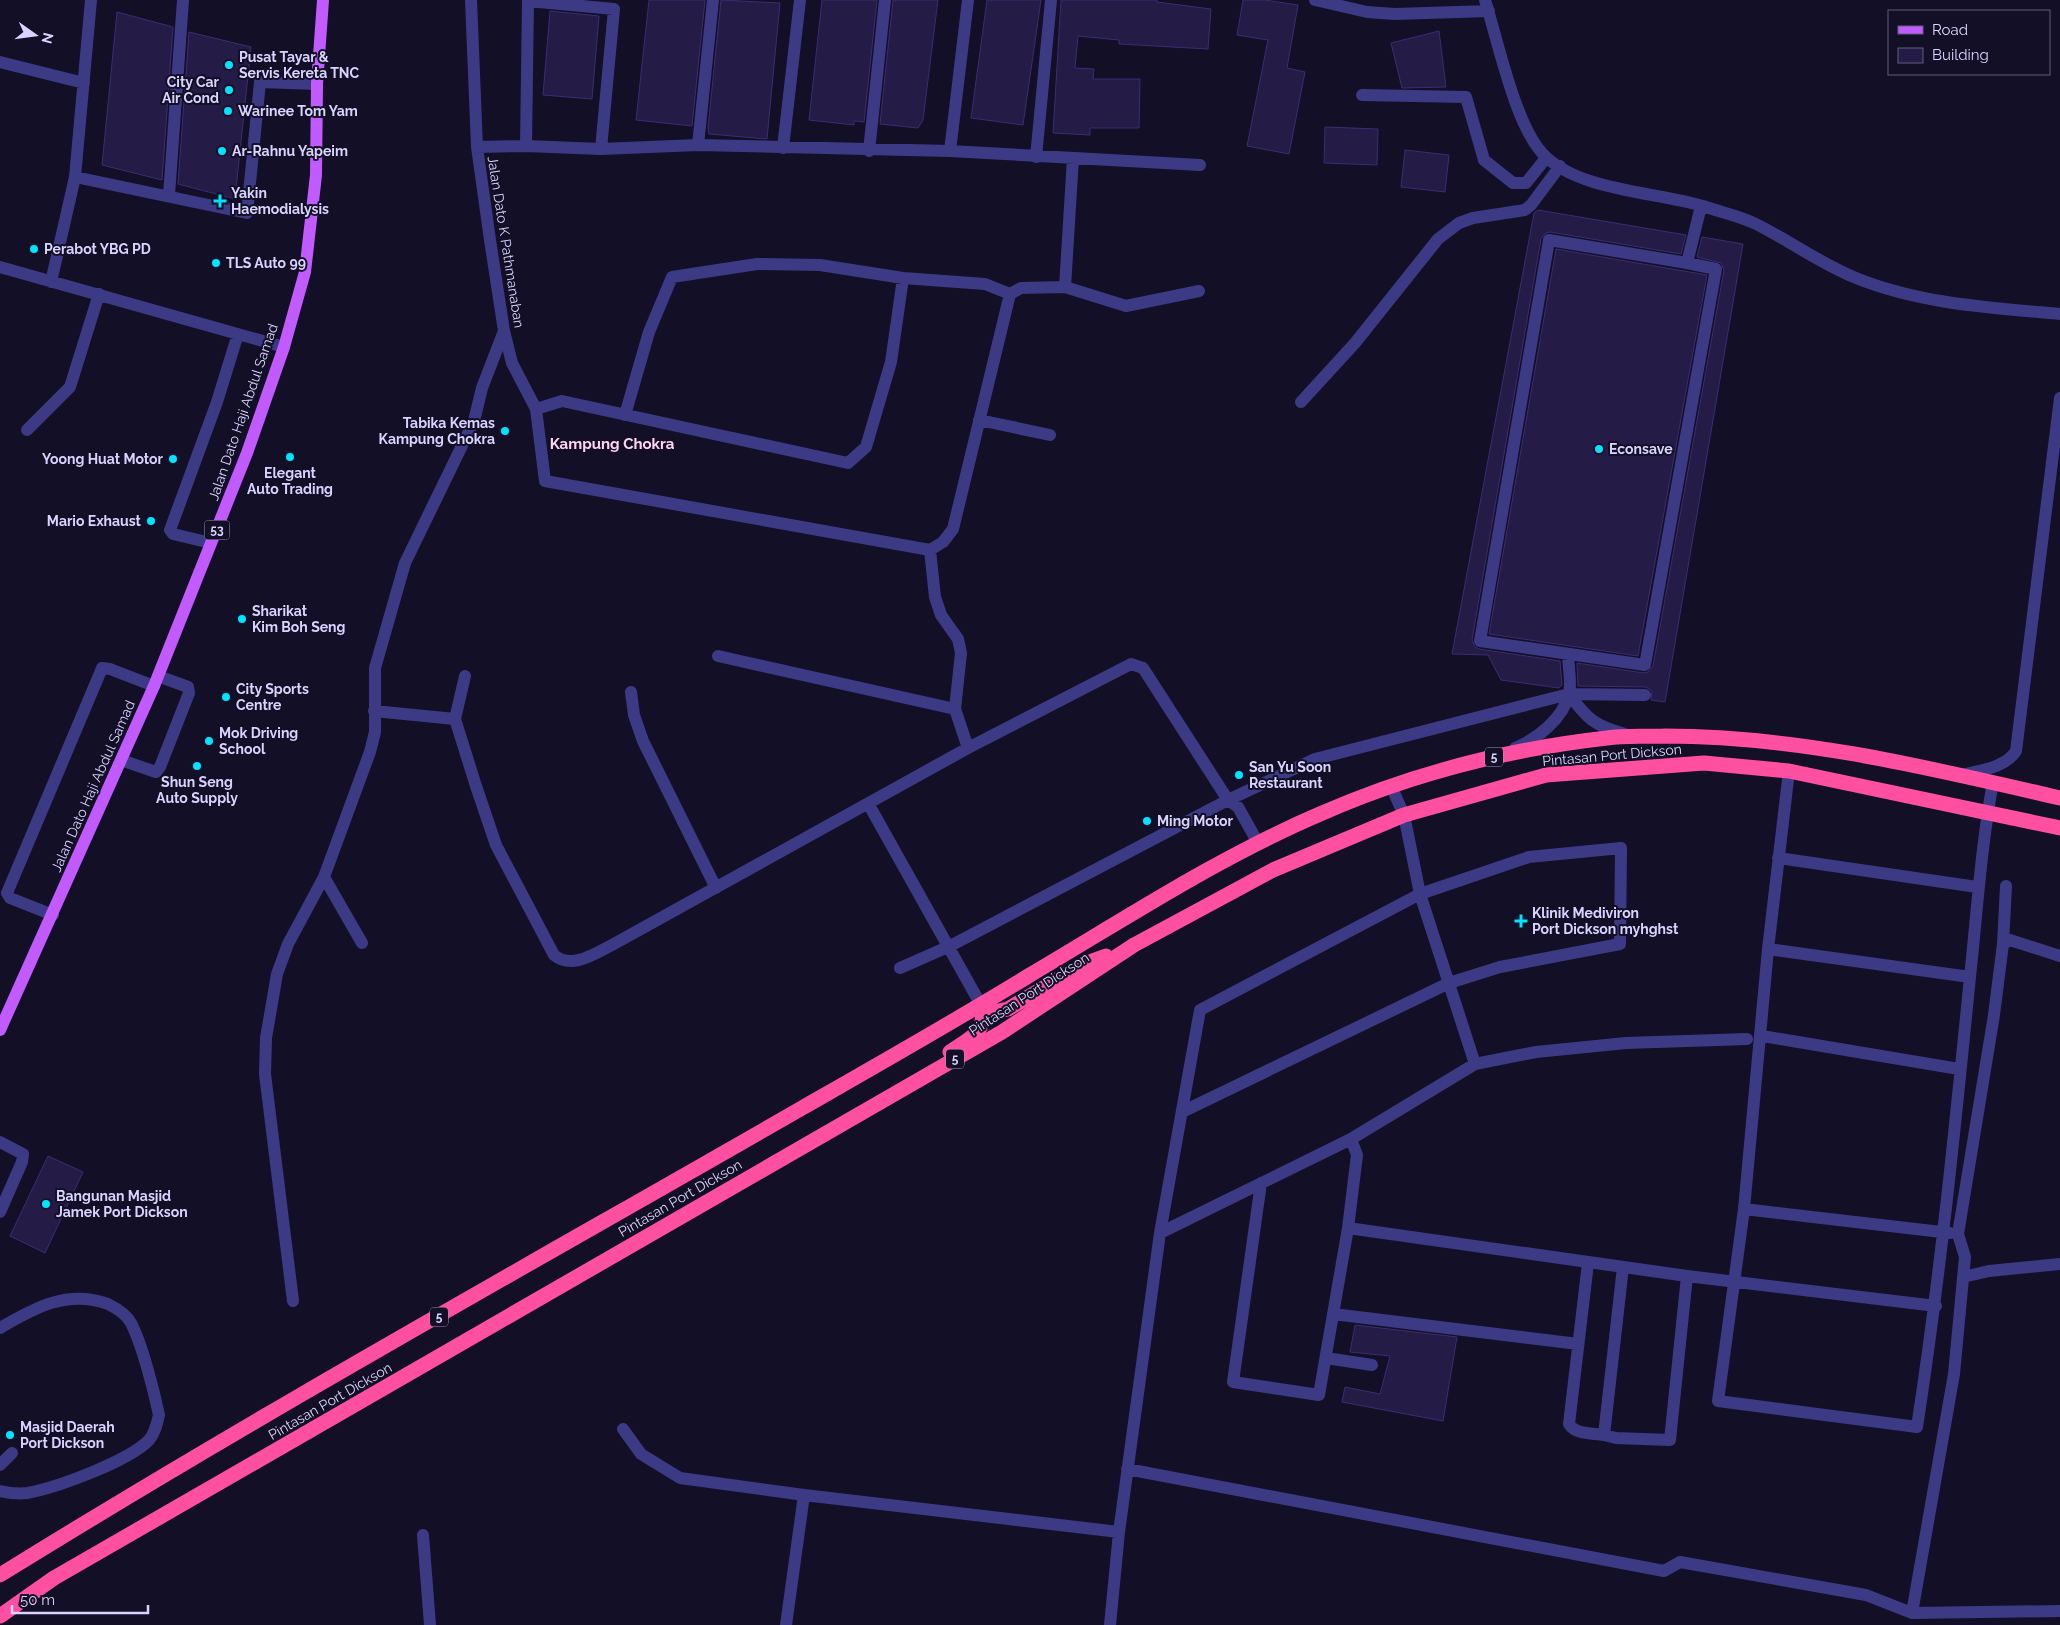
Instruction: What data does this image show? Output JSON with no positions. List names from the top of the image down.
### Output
{
  "streets": {
    "highway": ["Pintasan Port Dickson", "5"],
    "main road": ["Jalan Dato Haji Abdul Samad", "53"],
    "street": ["Jalan Dato K Pathmanaban"]
  },
  "districts": ["Kampung Chokra"],
  "places": {
    "other": [
      "Pusat Tayar & Servis Kereta TNC",
      "City Car Air Cond",
      "Warinee Tom Yam",
      "Ar-Rahnu Yapeim",
      "Perabot YBG PD",
      "TLS Auto 99",
      "Tabika Kemas Kampung Chokra",
      "Econsave",
      "Elegant Auto Trading",
      "Yoong Huat Motor",
      "Mario Exhaust",
      "Sharikat Kim Boh Seng",
      "City Sports Centre",
      "Mok Driving School",
      "Shun Seng Auto Supply",
      "San Yu Soon Restaurant",
      "Ming Motor",
      "Bangunan Masjid Jamek Port Dickson",
      "Masjid Daerah Port Dickson"
    ],
    "health": ["Yakin Haemodialysis", "Klinik Mediviron Port Dickson myhghst"]
  },
  "legend": ["Road", "Building"],
  "scale_bar": "50 m",
  "north": "right"
}
